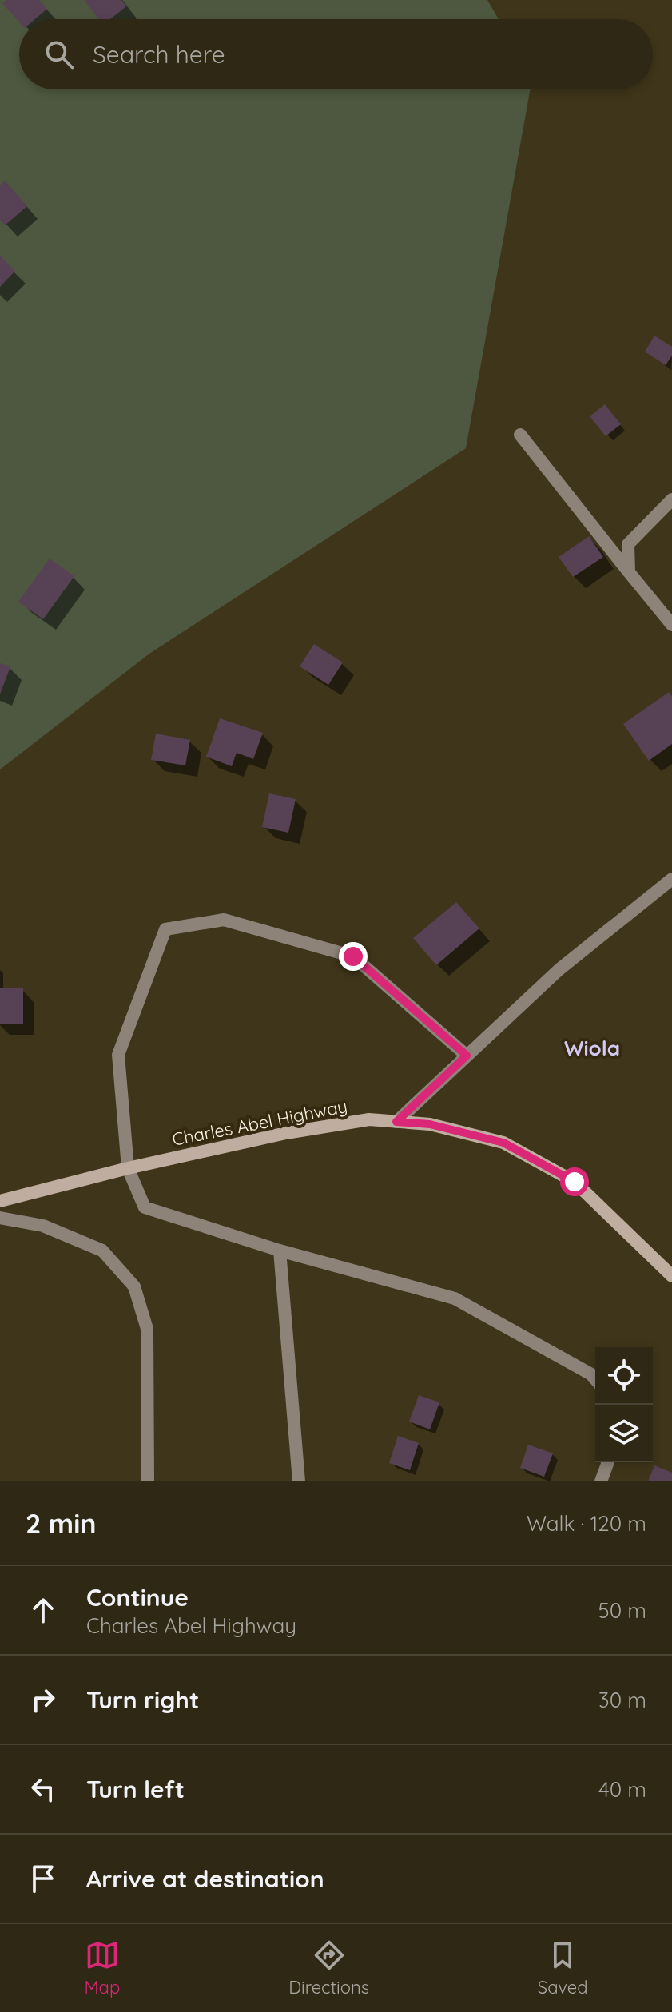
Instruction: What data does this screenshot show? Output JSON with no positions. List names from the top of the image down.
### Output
{
  "streets": {
    "main road": ["Charles Abel Highway"]
  },
  "districts": ["Wiola"],
  "page": {
    "search": "Search here",
    "heading": ["2 min", "Walk · 120 m"],
    "list": [
      ["Continue", "Charles Abel Highway", "50 m"],
      ["Turn right", "30 m"],
      ["Turn left", "40 m"],
      "Arrive at destination"
    ],
    "nav": ["Map", "Directions", "Saved"]
  }
}
